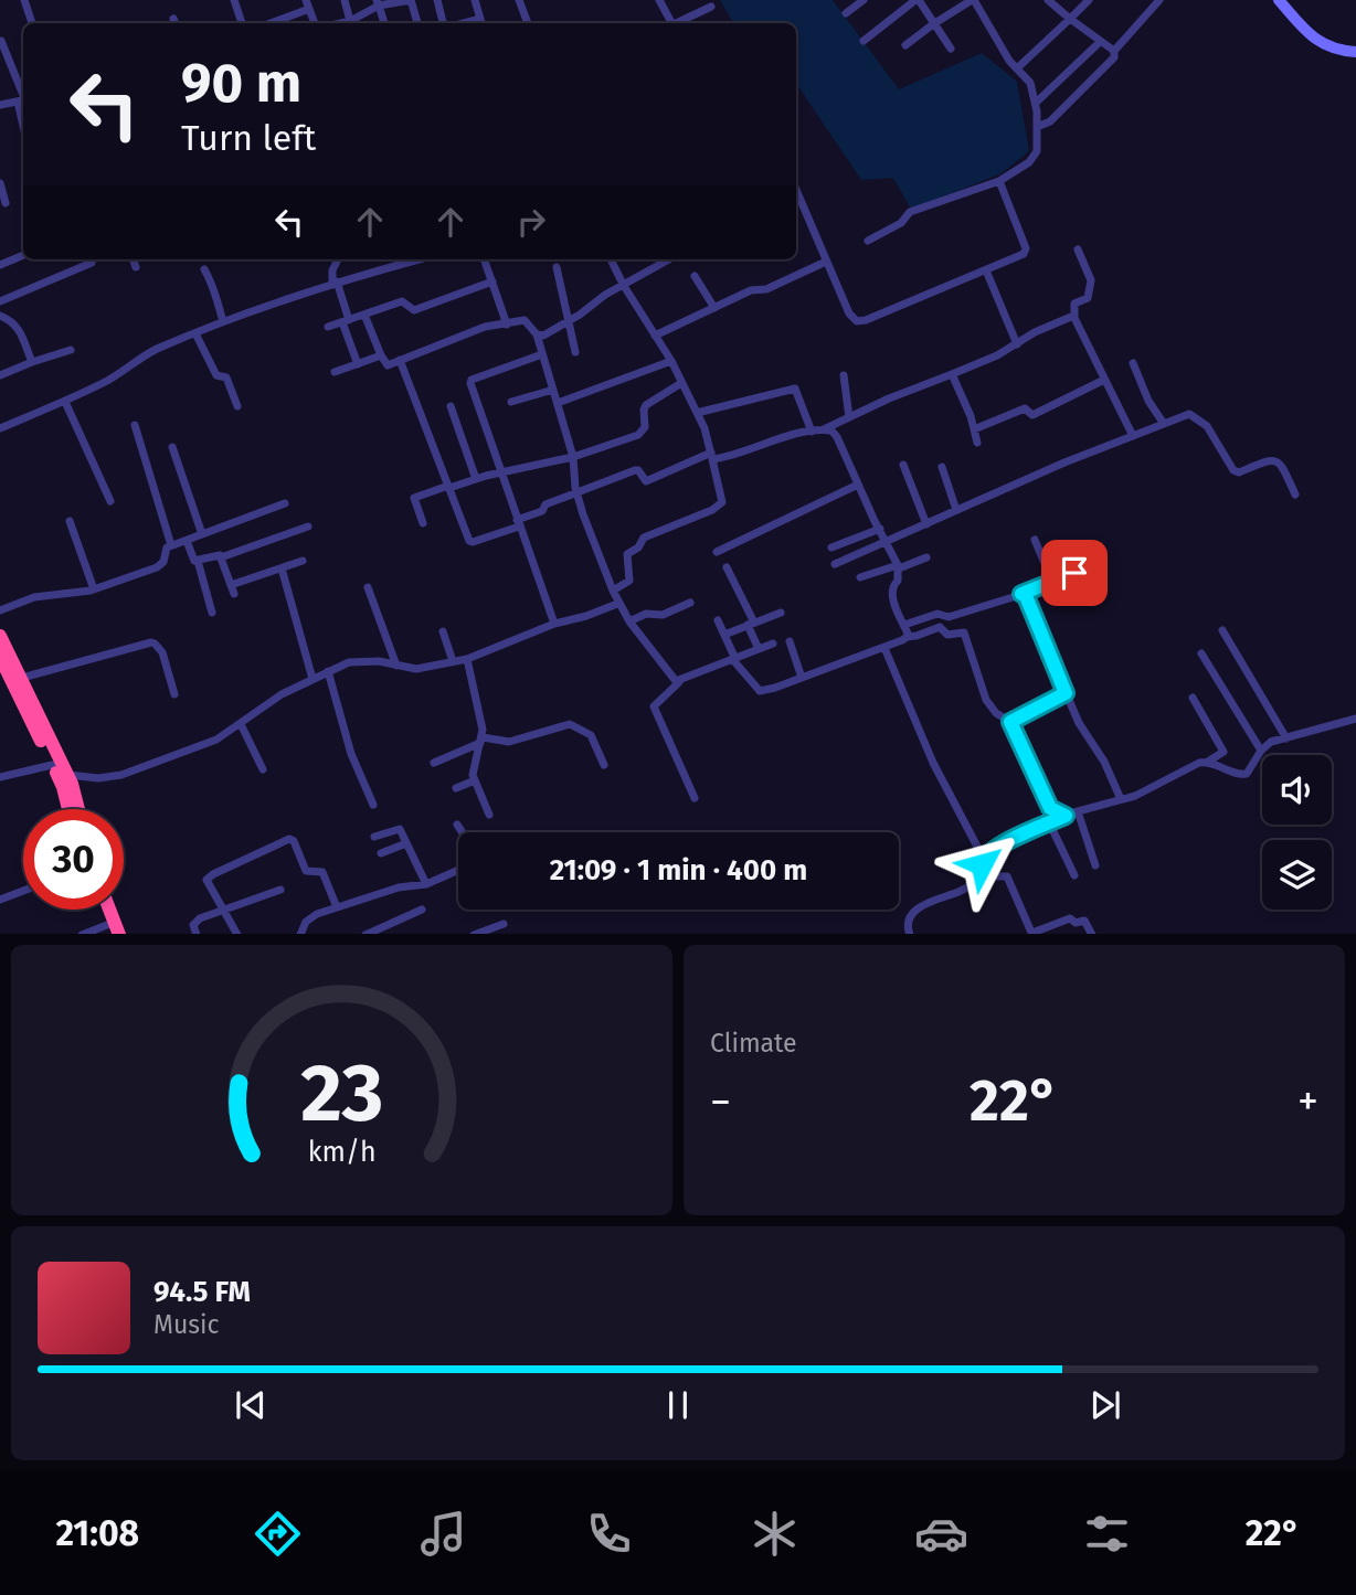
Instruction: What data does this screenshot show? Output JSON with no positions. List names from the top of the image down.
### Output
{
  "page": {
    "turn": ["90 m", "Turn left"],
    "limit": "30",
    "trip": "21:09 · 1 min · 400 m",
    "tile": "Climate",
    "heat": ["−", "22°", "+"],
    "song": ["94.5 FM", "Music"],
    "tabs": ["21:08", "22°"],
    "gauge": ["23", "km/h"]
  }
}
